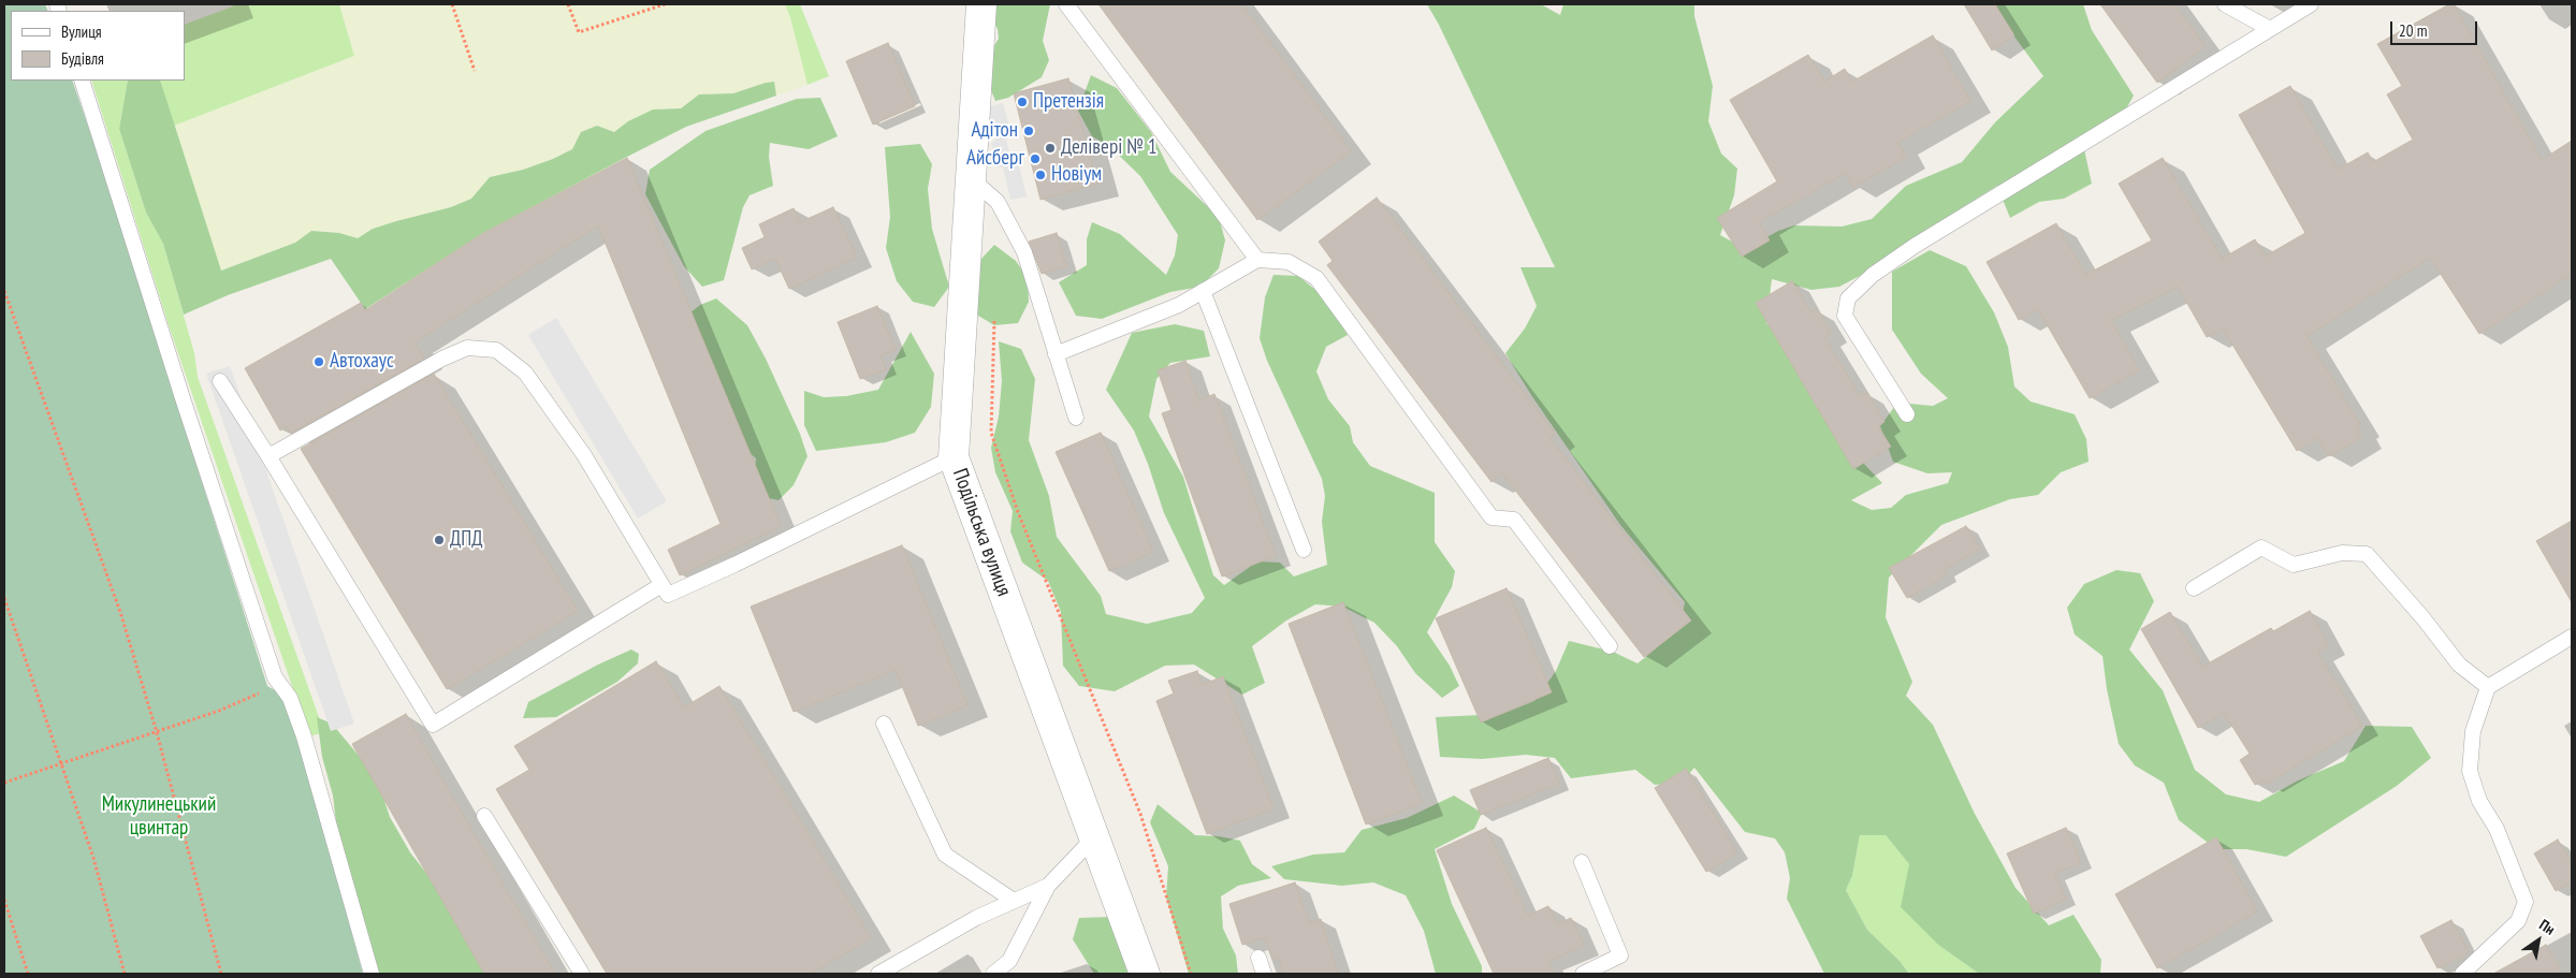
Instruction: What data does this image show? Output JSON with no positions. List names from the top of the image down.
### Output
{
  "streets": {
    "street": ["Подільська вулиця"]
  },
  "parks": ["Микулинецький цвинтар"],
  "places": [
    "Претензія",
    "Адітон",
    "Делівері № 1",
    "Айсберг",
    "Новіум",
    "Автохаус",
    "ДПД"
  ],
  "legend": ["Вулиця", "Будівля"],
  "scale_bar": "20 m",
  "north": "top right"
}
